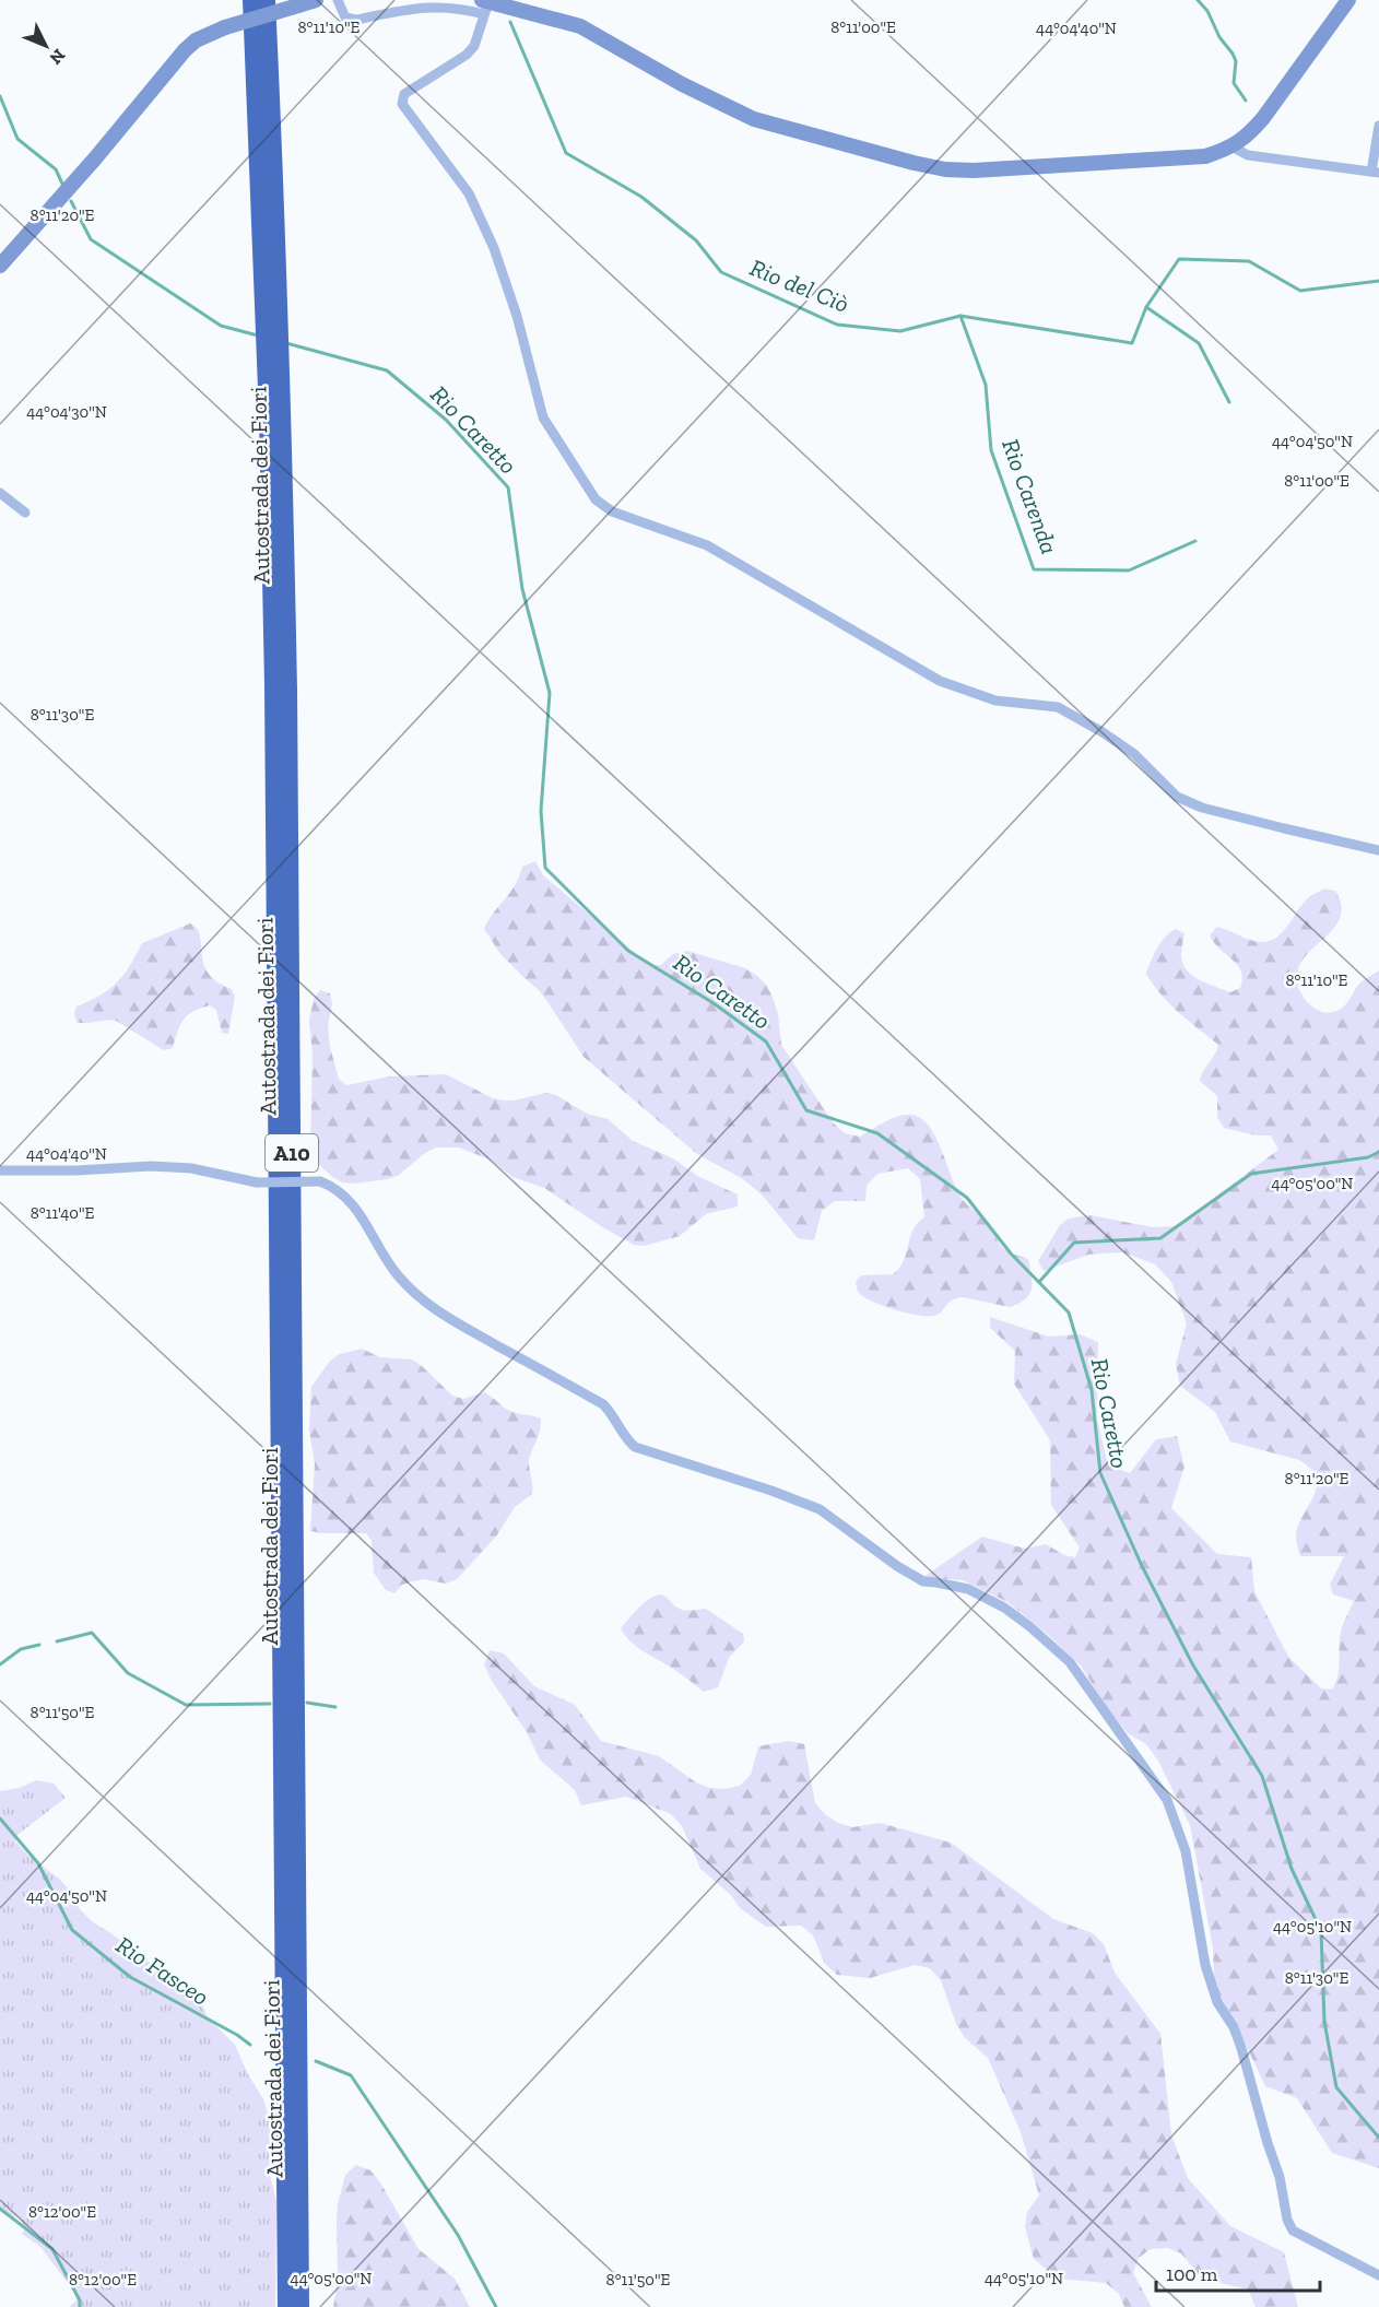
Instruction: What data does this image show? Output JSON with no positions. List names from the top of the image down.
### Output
{
  "streets": {
    "highway": ["Autostrada dei Fiori", "A10"]
  },
  "water": [
    "Rio del Ciò",
    "Rio Caretto",
    "Rio Carenda",
    "Rio Fasceo"
  ],
  "scale_bar": "100 m",
  "north": "bottom right",
  "coordinates": [
    "8°11'10\"E",
    "8°11'00\"E",
    "44°04'40\"N",
    "8°11'20\"E",
    "44°04'30\"N",
    "44°04'50\"N",
    "8°11'30\"E",
    "44°05'00\"N",
    "8°11'40\"E",
    "8°11'50\"E",
    "44°05'10\"N",
    "8°12'00\"E"
  ]
}
